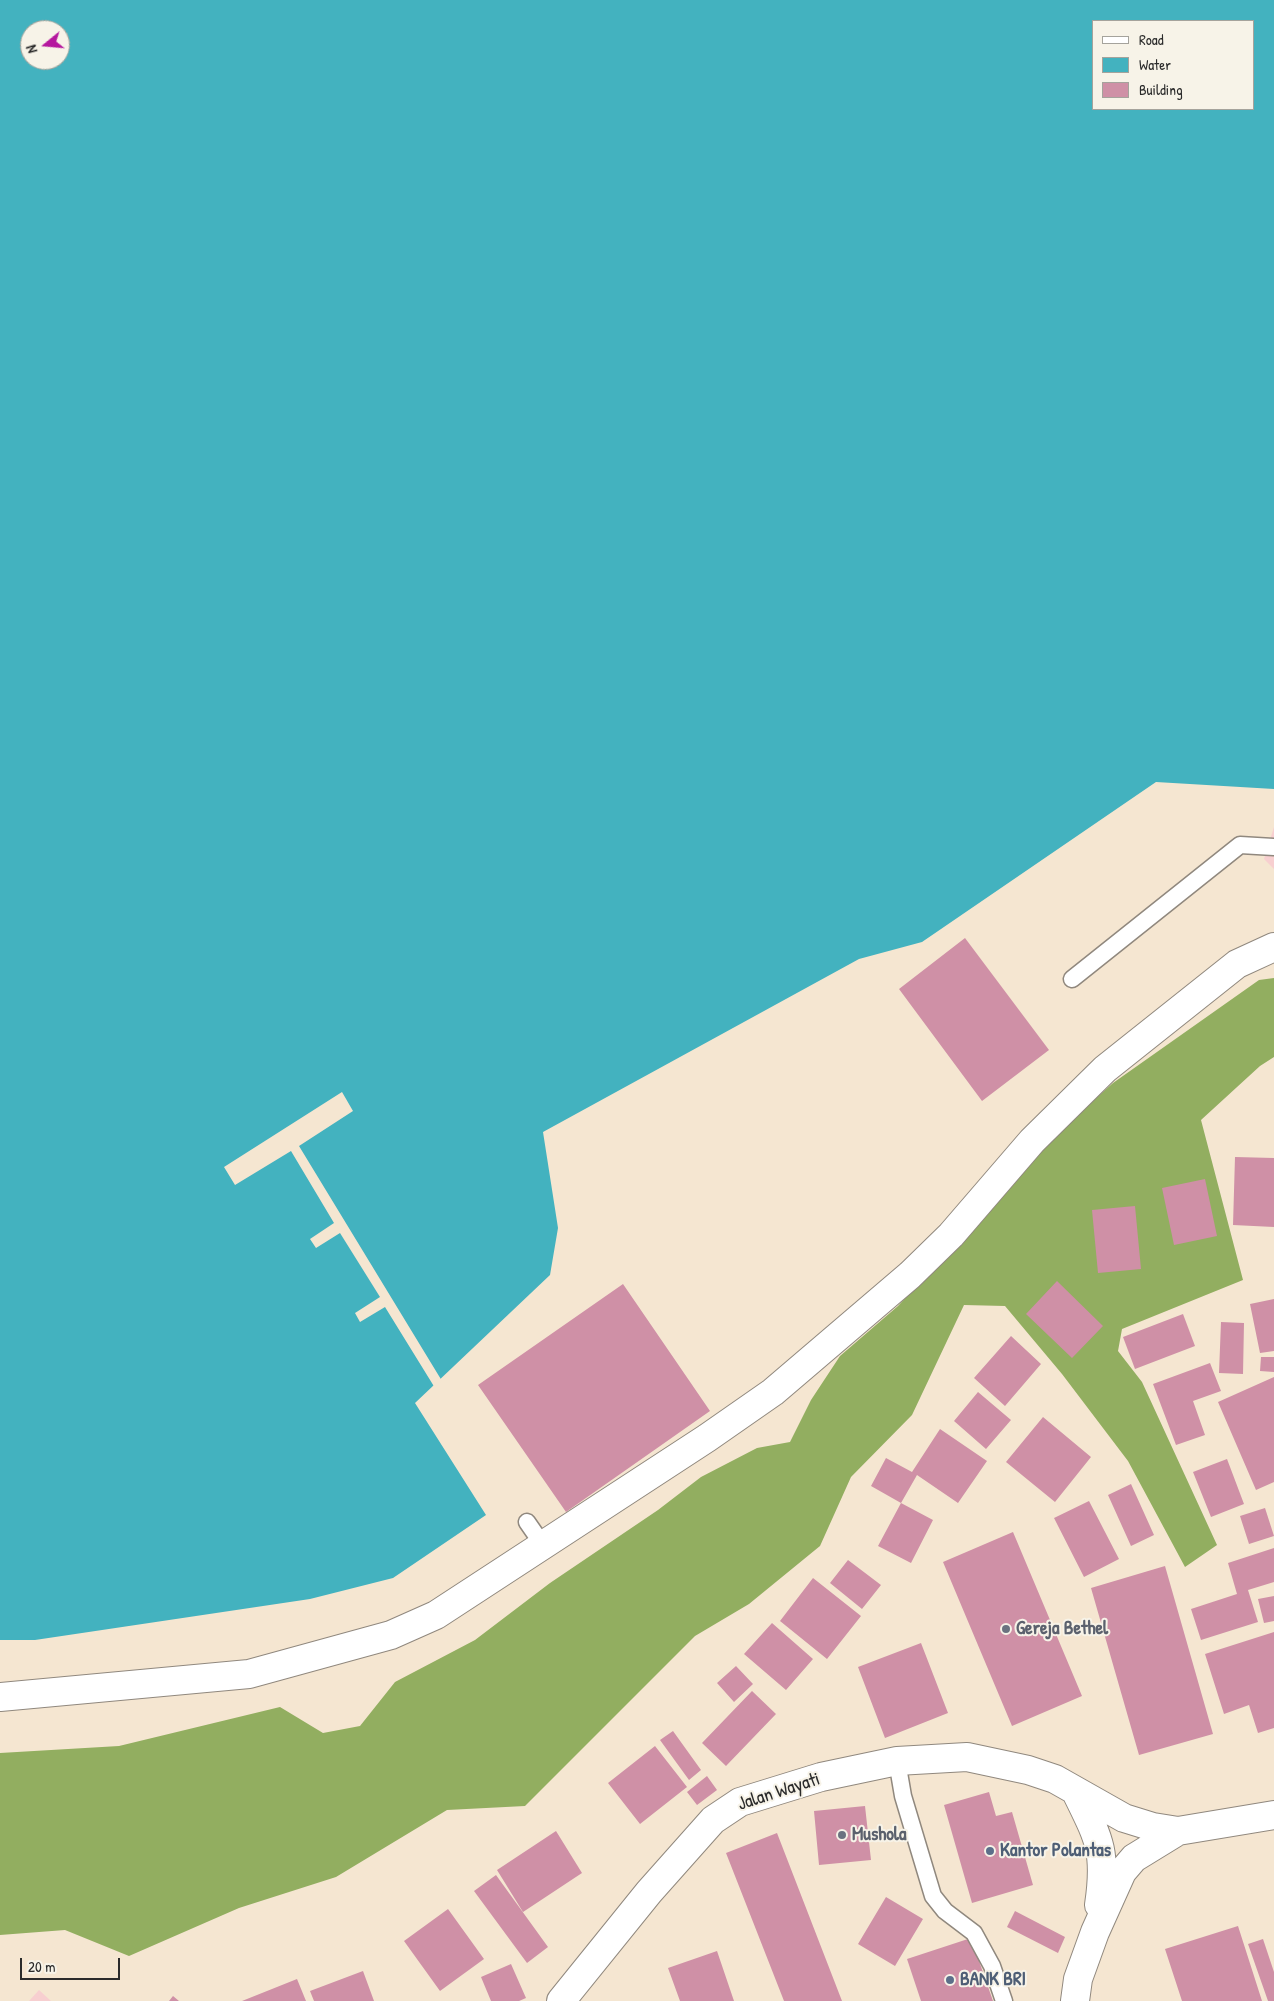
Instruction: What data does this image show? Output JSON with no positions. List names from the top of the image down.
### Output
{
  "streets": {
    "main road": ["Jalan Wayati"]
  },
  "places": [
    "Gereja Bethel",
    "Mushola",
    "Kantor Polantas",
    "BANK BRI"
  ],
  "legend": ["Road", "Water", "Building"],
  "scale_bar": "20 m",
  "north": "left"
}
